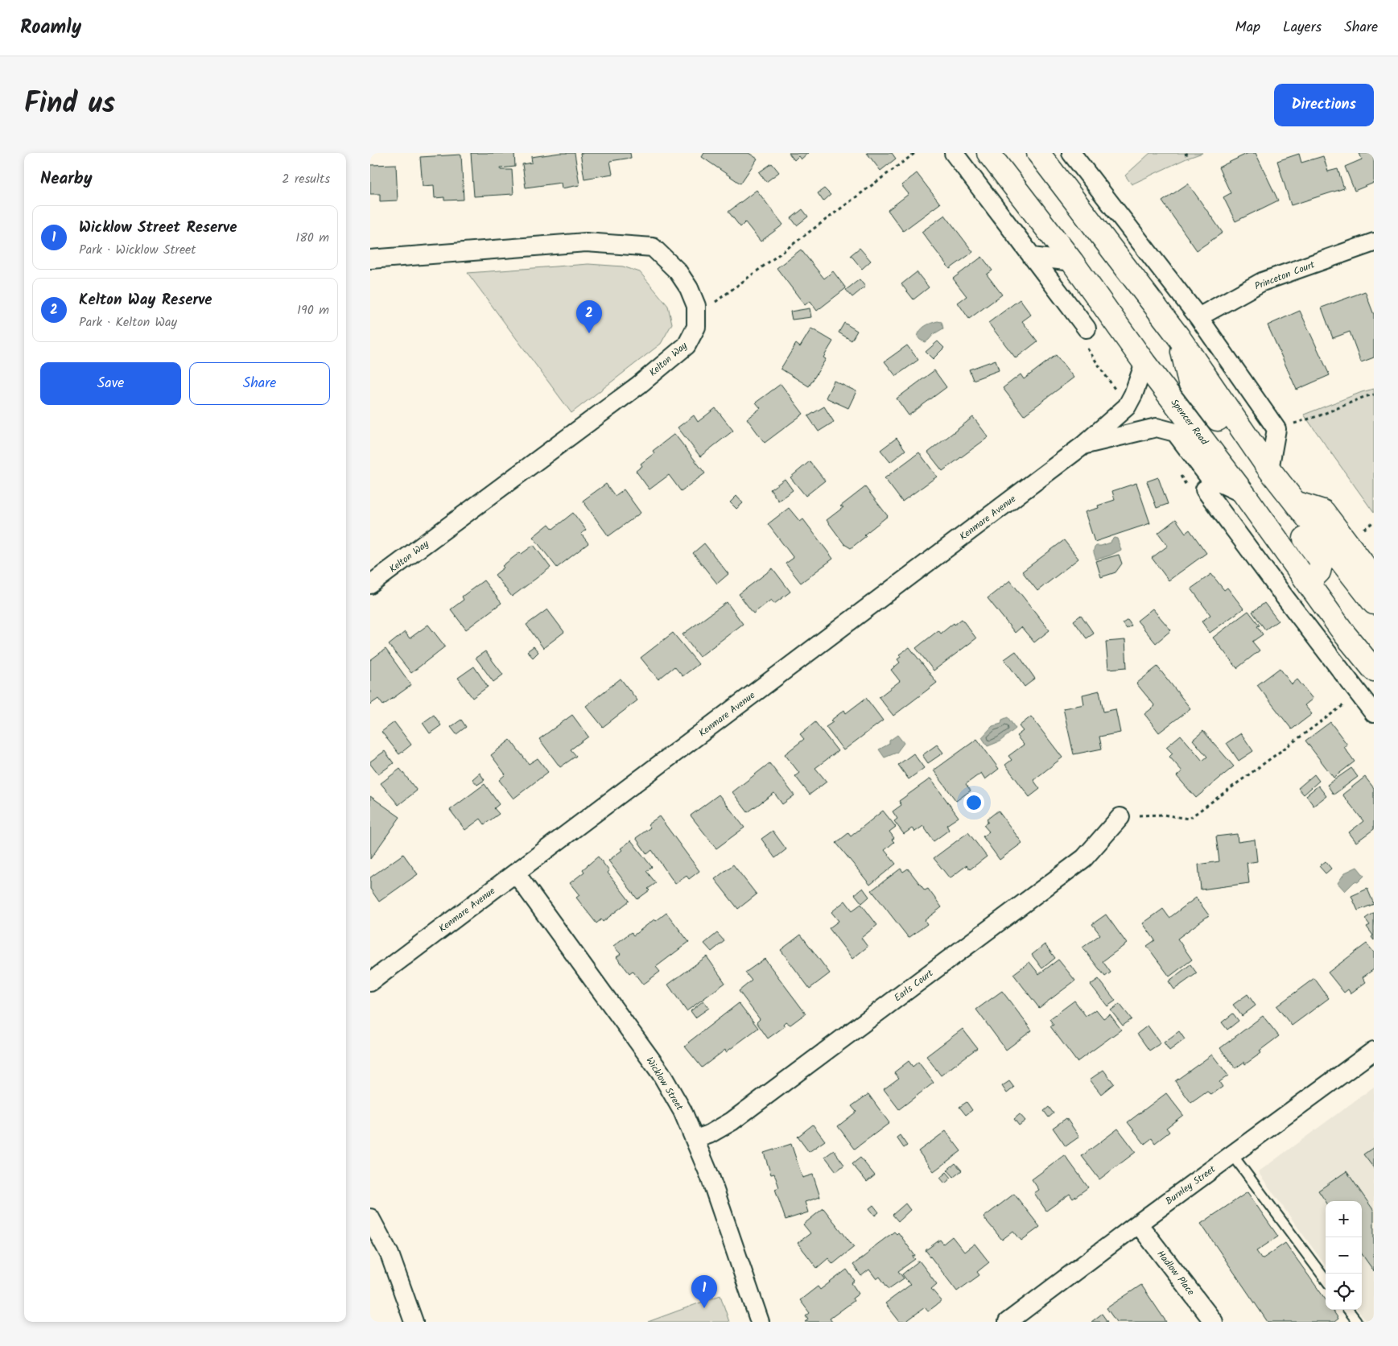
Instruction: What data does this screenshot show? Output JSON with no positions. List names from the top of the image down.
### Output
{
  "streets": {
    "main road": ["Spencer Road"],
    "street": [
      "Princeton Court",
      "Kelton Way",
      "Kenmare Avenue",
      "Earls Court",
      "Wicklow Street",
      "Burnley Street",
      "Hadlow Place"
    ]
  },
  "crossings": [
    ["Spencer Road", "Kenmare Avenue"],
    ["Kenmare Avenue", "Wicklow Street"],
    ["Earls Court", "Wicklow Street"],
    ["Burnley Street", "Hadlow Place"]
  ],
  "page": {
    "header": "Roamly",
    "nav": ["Map", "Layers", "Share"],
    "title": "Find us",
    "buttons": [
      "Directions",
      ["Save", "Share"]
    ],
    "heading": ["Nearby", "2 results"],
    "list": [
      {
        "mark": "1",
        "name": "Wicklow Street Reserve",
        "note": "Park · Wicklow Street",
        "value": "180 m"
      },
      {
        "mark": "2",
        "name": "Kelton Way Reserve",
        "note": "Park · Kelton Way",
        "value": "190 m"
      }
    ],
    "pins": ["2", "1"],
    "map_buttons": ["+", "−"]
  }
}
